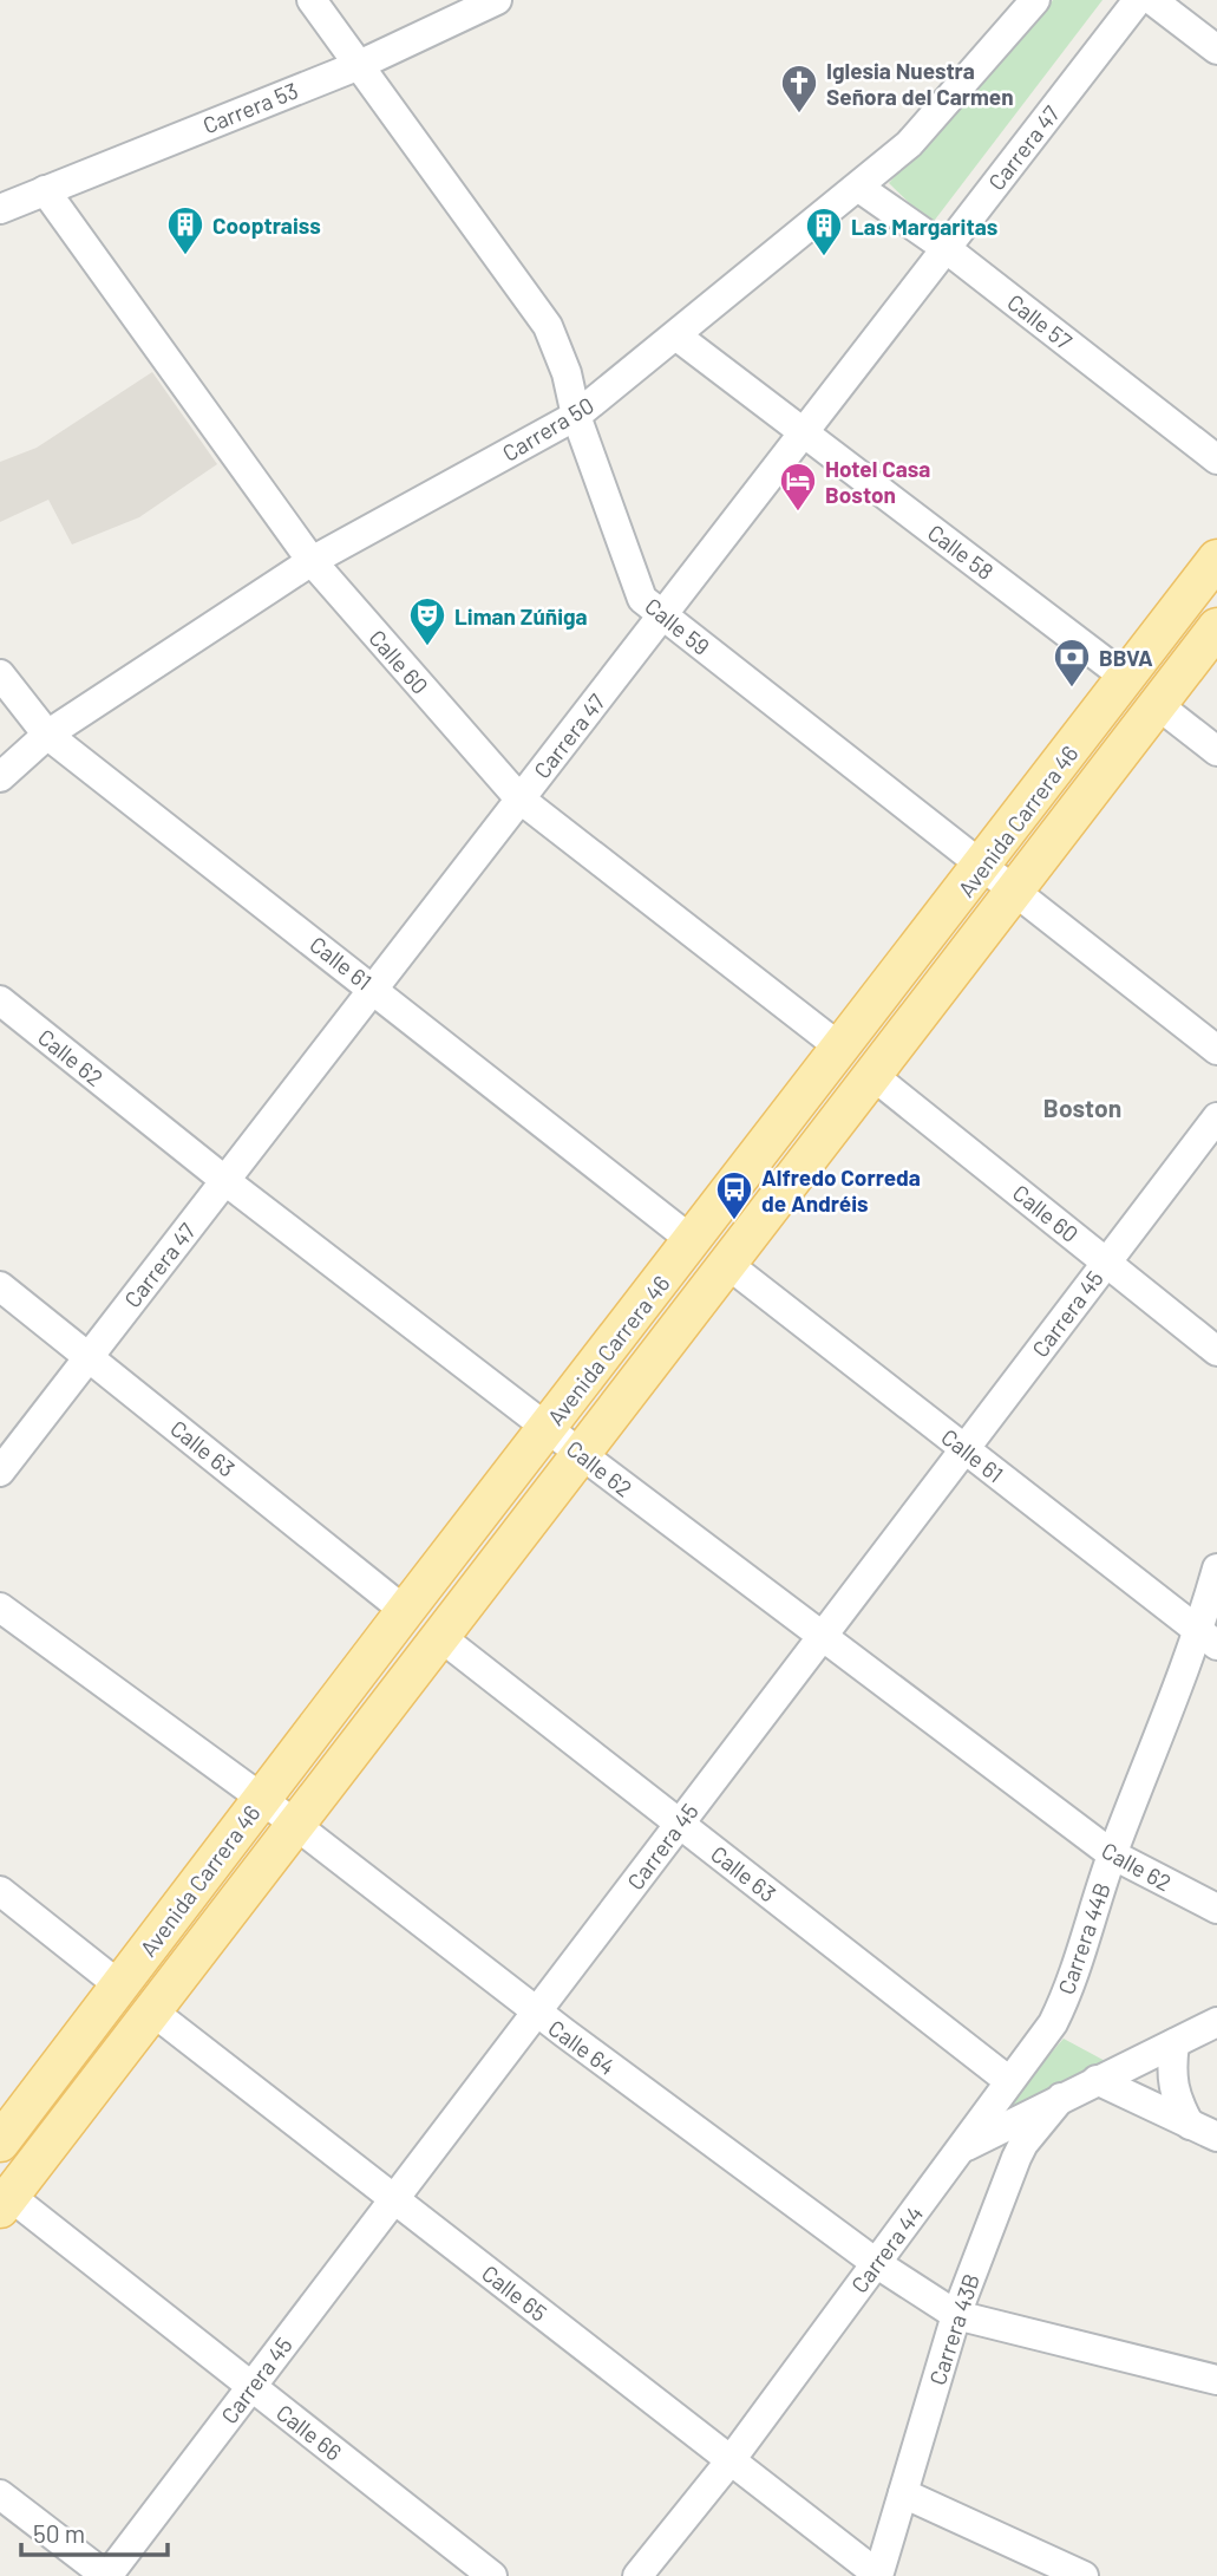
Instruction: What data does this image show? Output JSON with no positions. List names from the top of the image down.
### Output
{
  "streets": {
    "main road": ["Avenida Carrera 46"],
    "street": [
      "Carrera 53",
      "Carrera 47",
      "Calle 57",
      "Carrera 50",
      "Calle 58",
      "Calle 59",
      "Calle 60",
      "Calle 61",
      "Calle 62",
      "Carrera 45",
      "Calle 63",
      "Carrera 44B",
      "Calle 64",
      "Carrera 44",
      "Calle 65",
      "Carrera 43B",
      "Calle 66"
    ]
  },
  "crossings": [
    ["Carrera 53", "Calle 59"],
    ["Carrera 53", "Calle 60"],
    ["Carrera 47", "Calle 57"],
    ["Carrera 47", "Calle 58"],
    ["Carrera 47", "Calle 59"],
    ["Carrera 47", "Calle 60"],
    ["Carrera 47", "Calle 61"],
    ["Carrera 47", "Calle 62"],
    ["Carrera 47", "Calle 63"],
    ["Calle 57", "Carrera 50"],
    ["Carrera 50", "Calle 58"],
    ["Carrera 50", "Calle 59"],
    ["Carrera 50", "Calle 60"],
    ["Carrera 50", "Calle 61"],
    ["Calle 58", "Avenida Carrera 46"],
    ["Calle 59", "Avenida Carrera 46"],
    ["Calle 60", "Avenida Carrera 46"],
    ["Calle 60", "Carrera 45"],
    ["Avenida Carrera 46", "Calle 61"],
    ["Avenida Carrera 46", "Calle 62"],
    ["Avenida Carrera 46", "Calle 63"],
    ["Avenida Carrera 46", "Calle 64"],
    ["Avenida Carrera 46", "Calle 65"],
    ["Avenida Carrera 46", "Calle 66"],
    ["Calle 61", "Carrera 45"],
    ["Calle 61", "Carrera 44B"],
    ["Calle 62", "Carrera 45"],
    ["Calle 62", "Carrera 44B"],
    ["Carrera 45", "Calle 63"],
    ["Carrera 45", "Calle 64"],
    ["Carrera 45", "Calle 65"],
    ["Carrera 45", "Calle 66"],
    ["Calle 63", "Carrera 44B"],
    ["Carrera 44B", "Carrera 44"],
    ["Calle 64", "Carrera 44"],
    ["Calle 64", "Carrera 43B"],
    ["Carrera 44", "Calle 65"],
    ["Carrera 44", "Carrera 43B"],
    ["Calle 65", "Carrera 43B"]
  ],
  "districts": ["Boston"],
  "places": {
    "church": ["Iglesia Nuestra Señora del Carmen"],
    "building": ["Cooptraiss", "Las Margaritas"],
    "hotel": ["Hotel Casa Boston"],
    "theatre": ["Liman Zúñiga"],
    "bank": ["BBVA"],
    "bus stop": ["Alfredo Correda de Andréis"]
  },
  "scale_bar": "50 m"
}
